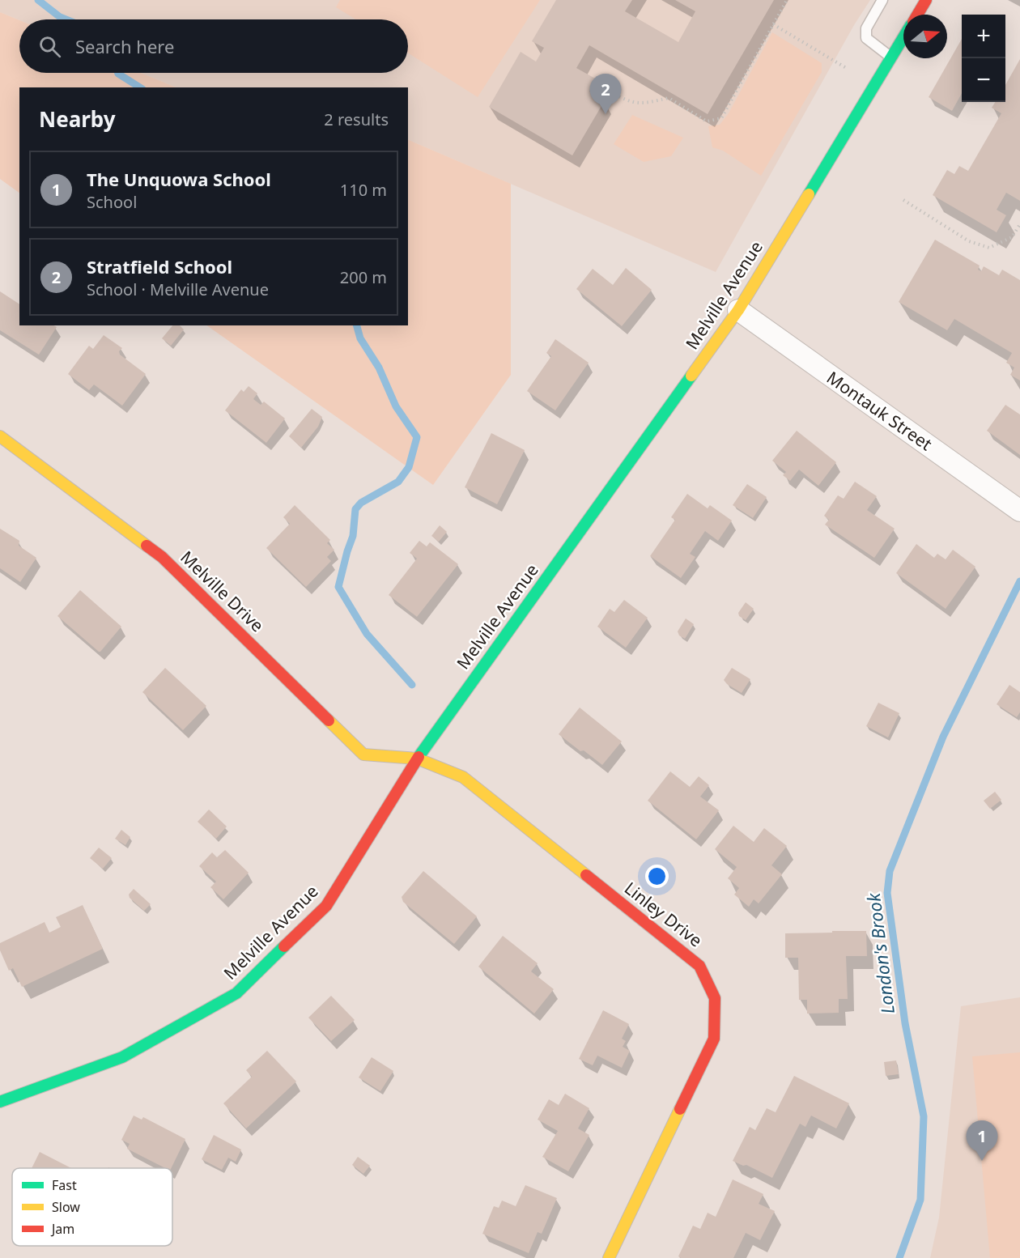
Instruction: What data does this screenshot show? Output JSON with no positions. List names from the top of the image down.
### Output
{
  "streets": {
    "street": [
      "Melville Avenue",
      "Montauk Street",
      "Melville Drive",
      "Linley Drive"
    ]
  },
  "crossings": [
    ["Melville Avenue", "Montauk Street"],
    ["Melville Avenue", "Melville Drive"],
    ["Melville Avenue", "Linley Drive"],
    ["Melville Drive", "Linley Drive"]
  ],
  "water": ["London's Brook"],
  "legend": ["Fast", "Slow", "Jam"],
  "north": "right",
  "page": {
    "map_buttons": ["+", "−"],
    "search": "Search here",
    "pins": ["2", "1"],
    "heading": ["Nearby", "2 results"],
    "list": [
      {
        "mark": "1",
        "name": "The Unquowa School",
        "note": "School",
        "value": "110 m"
      },
      {
        "mark": "2",
        "name": "Stratfield School",
        "note": "School · Melville Avenue",
        "value": "200 m"
      }
    ]
  }
}
